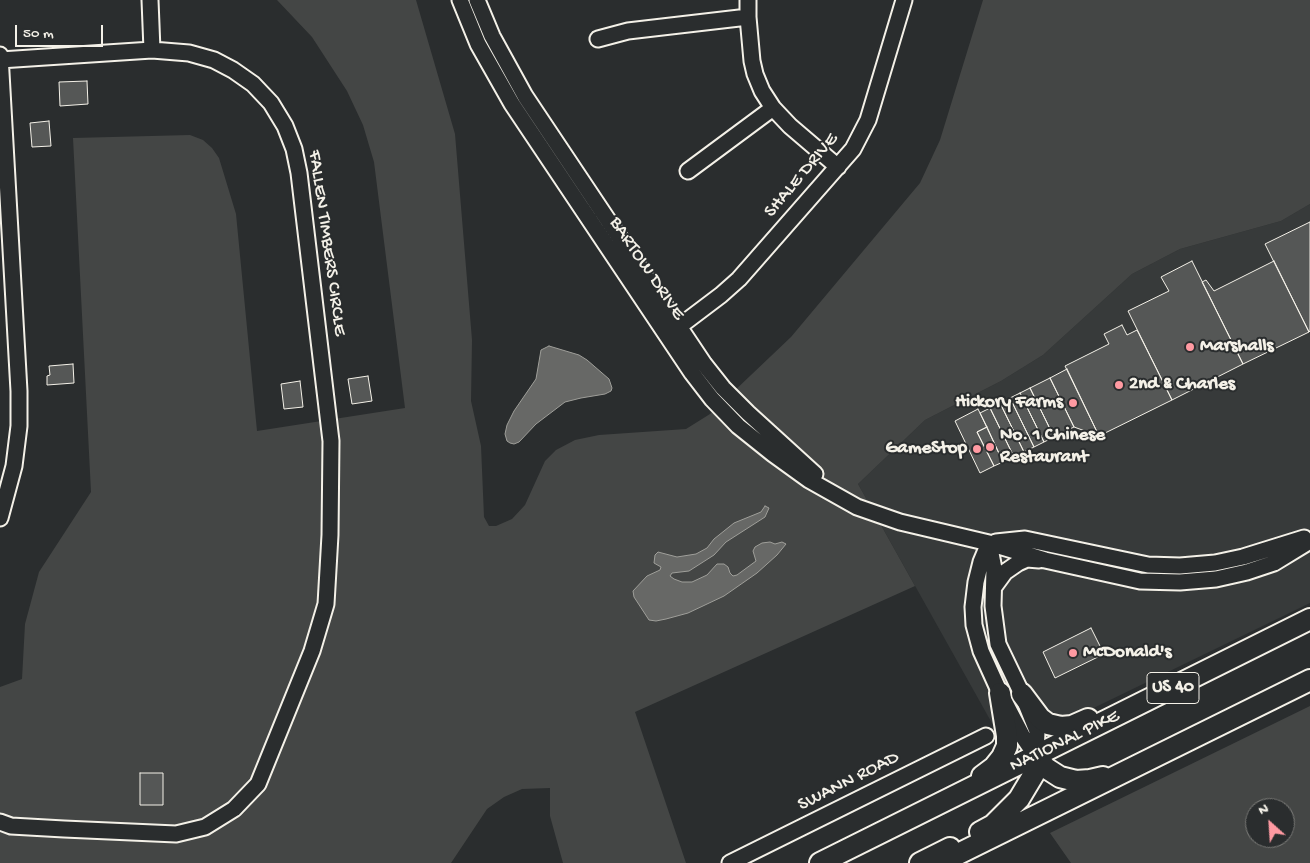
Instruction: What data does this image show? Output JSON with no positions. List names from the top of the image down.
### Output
{
  "streets": {
    "main road": ["US 40", "NATIONAL PIKE"],
    "street": [
      "SHALE DRIVE",
      "FALLEN TIMBERS CIRCLE",
      "BARTOW DRIVE",
      "SWANN ROAD"
    ]
  },
  "crossings": [
    ["SHALE DRIVE", "BARTOW DRIVE"]
  ],
  "places": [
    "Marshalls",
    "2nd & Charles",
    "Hickory Farms",
    "No. 1 Chinese Restaurant",
    "GameStop",
    "McDonald's"
  ],
  "scale_bar": "50 m",
  "north": "top left"
}
